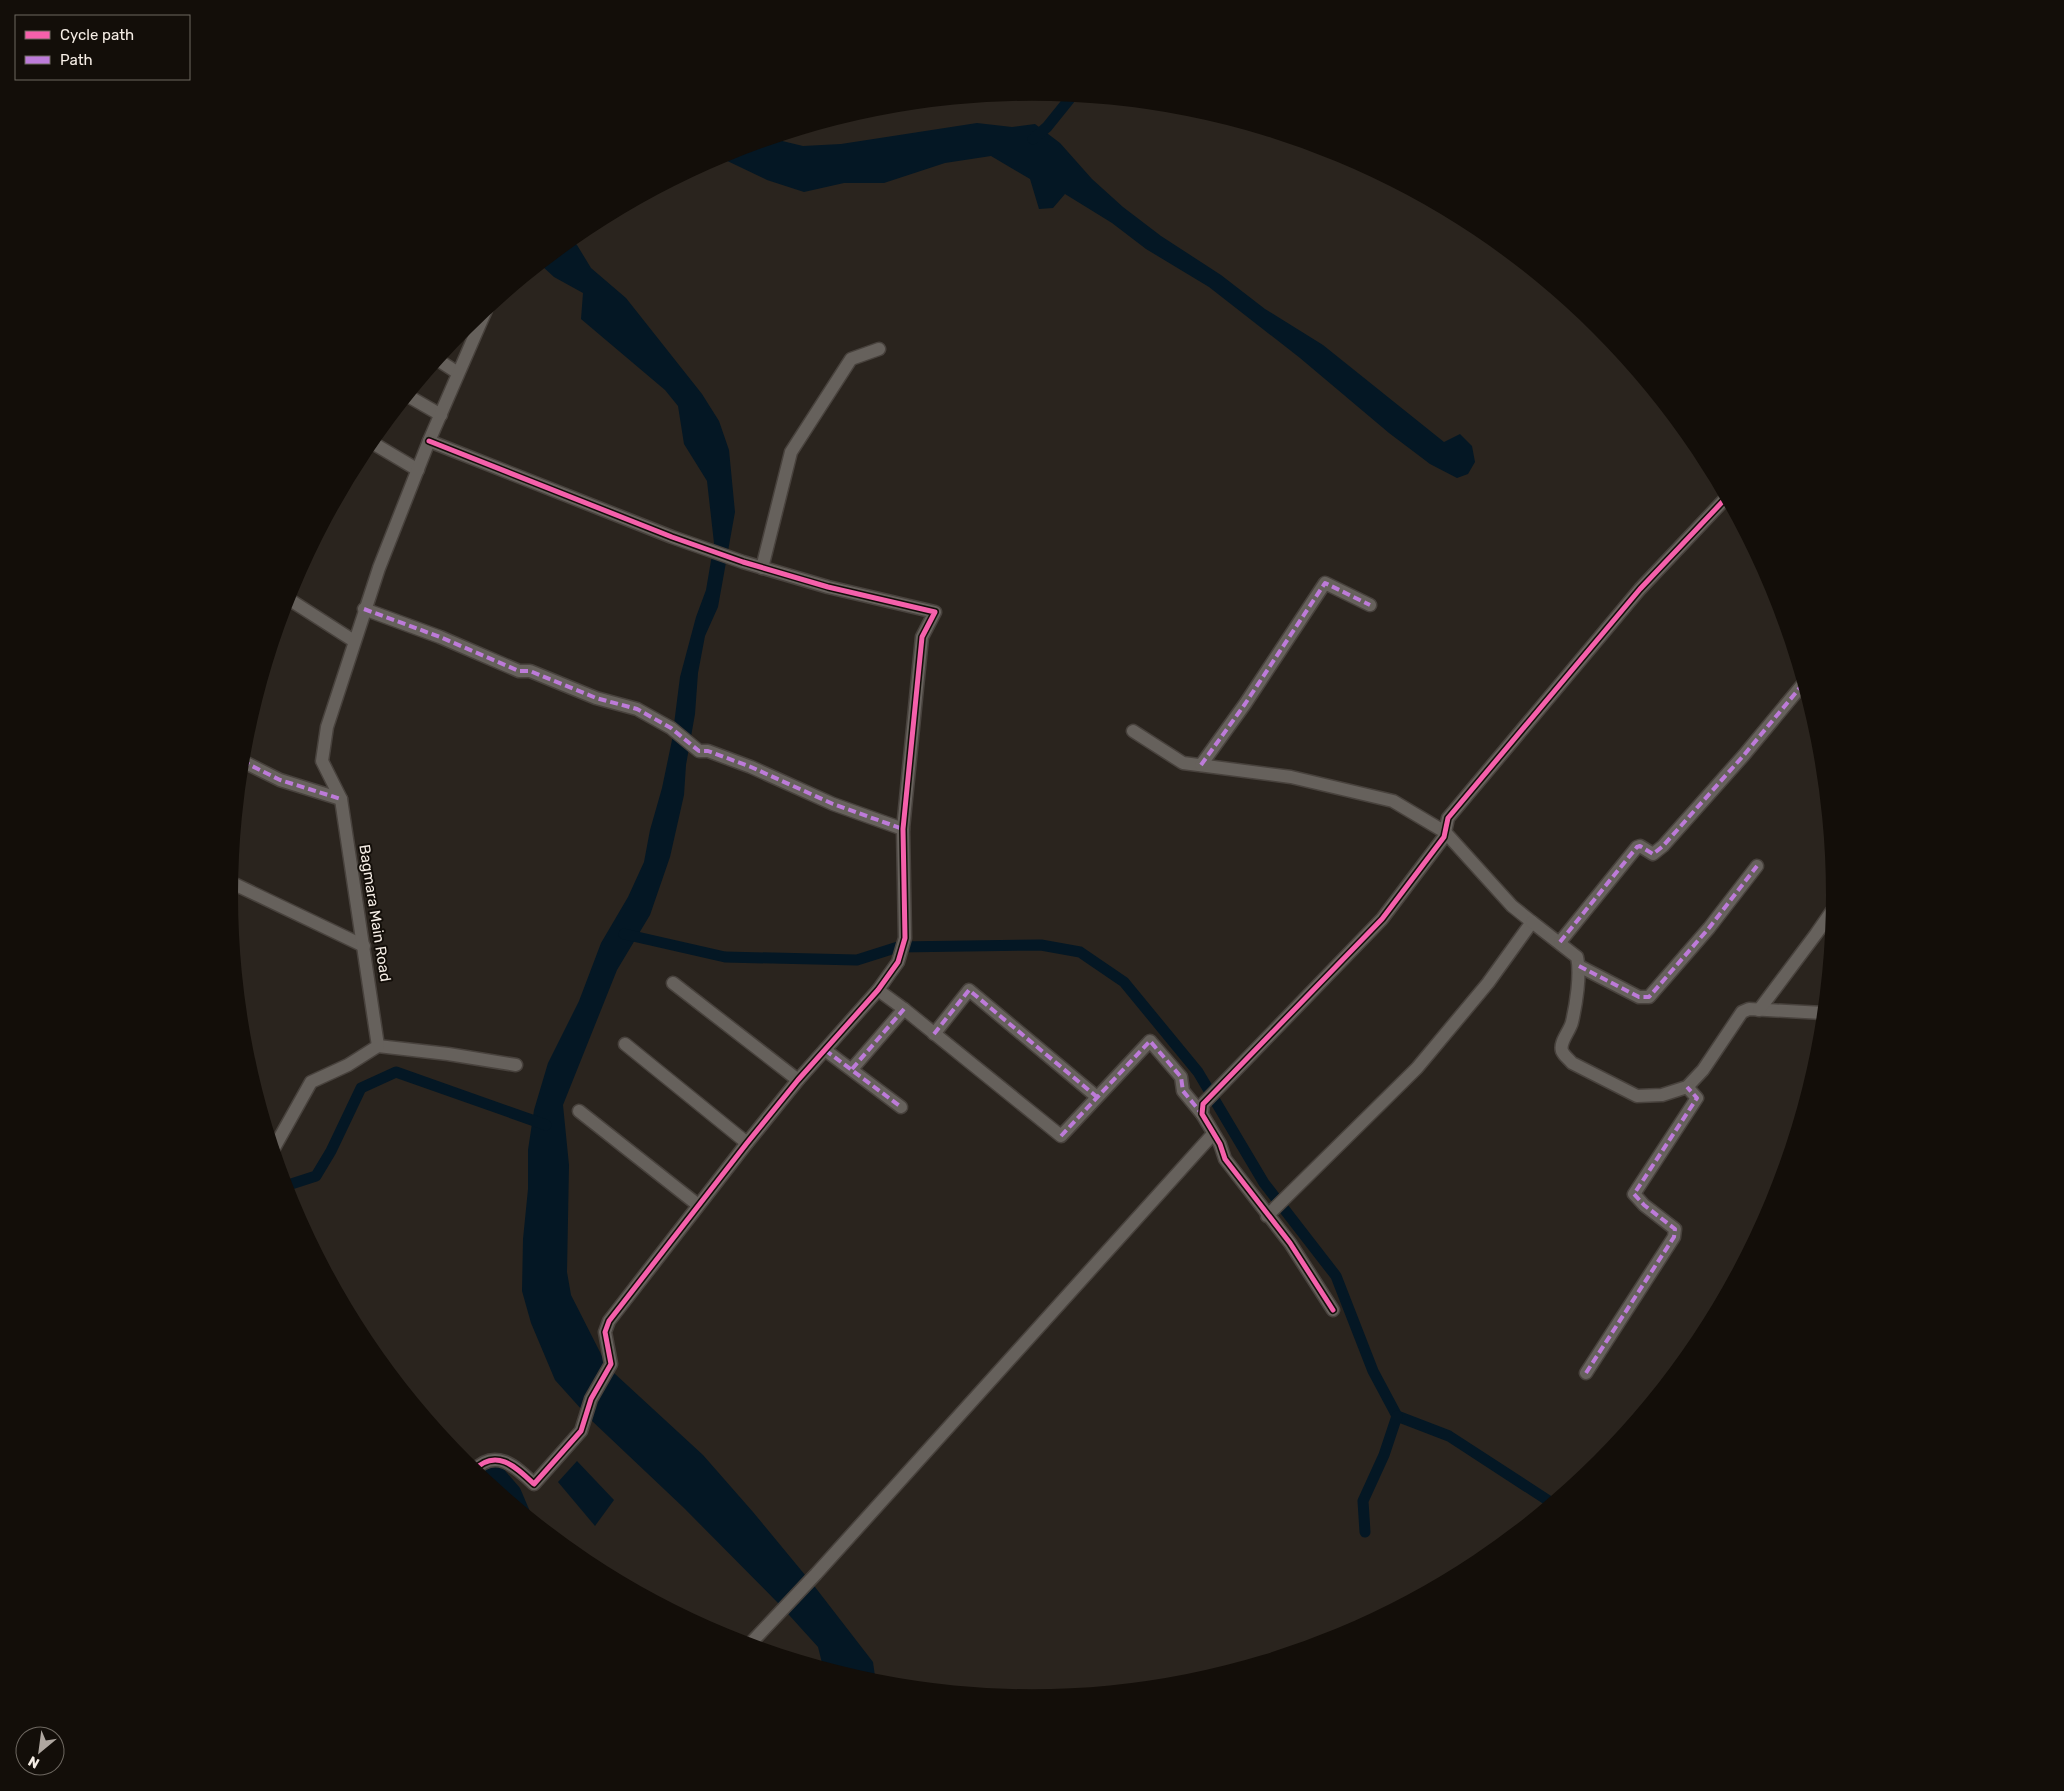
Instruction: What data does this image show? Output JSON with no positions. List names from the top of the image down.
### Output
{
  "streets": {
    "street": ["Bagmara Main Road"]
  },
  "legend": ["Cycle path", "Path"],
  "north": "bottom left"
}
